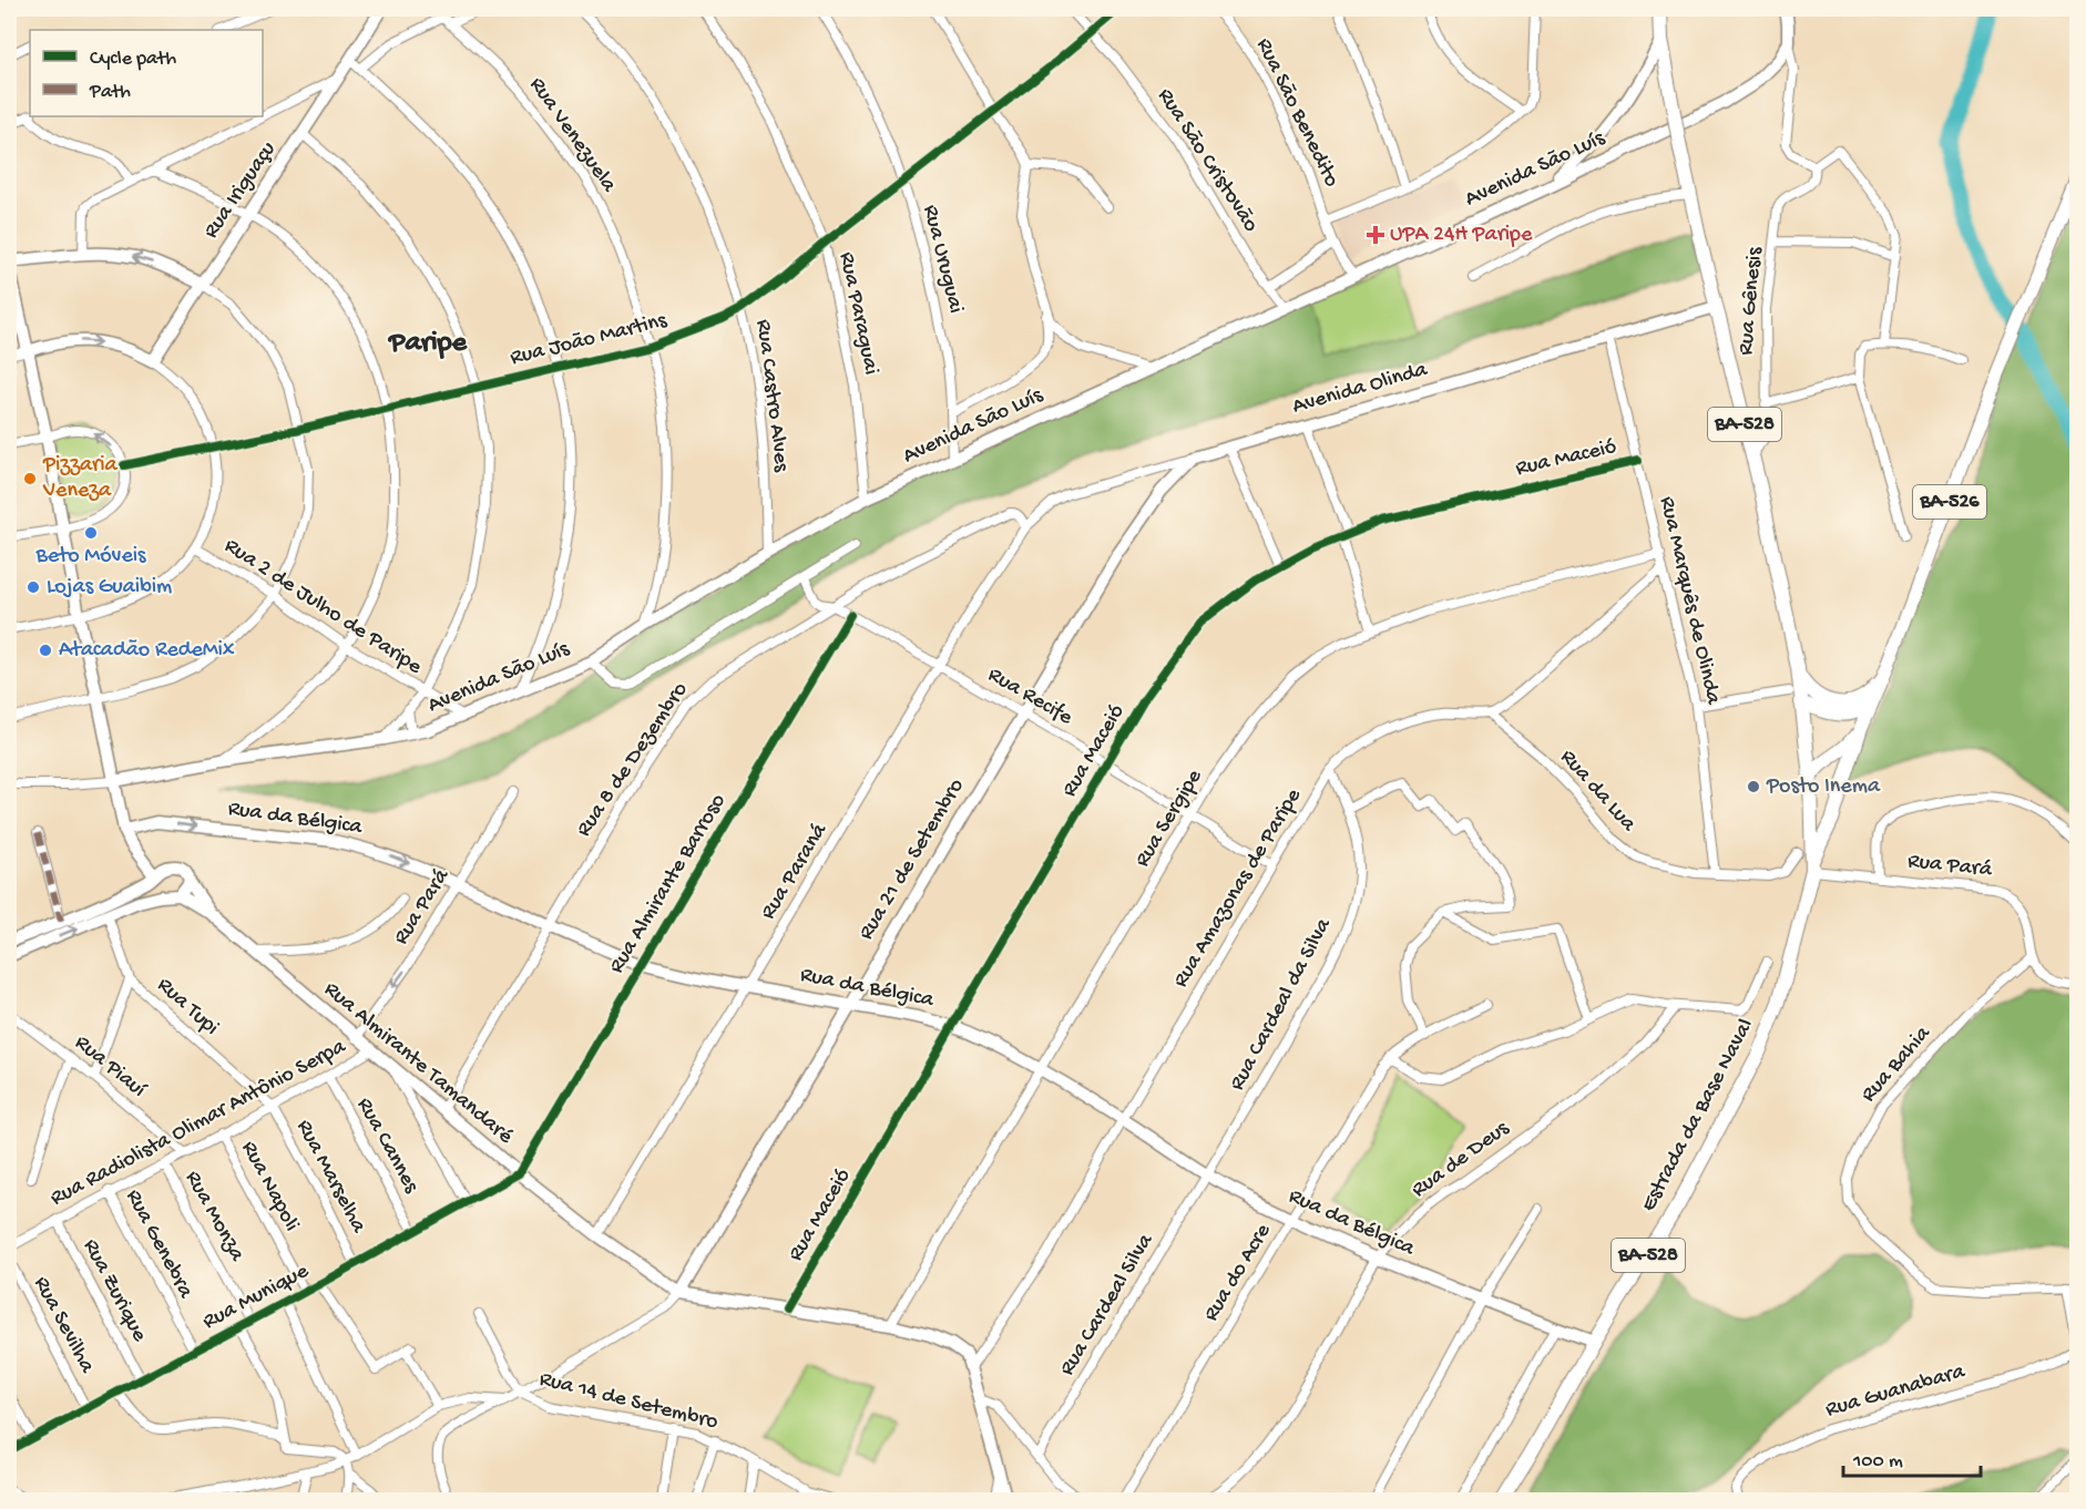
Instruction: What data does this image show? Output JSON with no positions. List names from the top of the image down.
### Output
{
  "streets": {
    "main road": [
      "Avenida São Luís",
      "Rua Iriguaçu",
      "Avenida Olinda",
      "BA-528",
      "BA-526",
      "Rua da Bélgica",
      "Rua 21 de Setembro",
      "Rua Almirante Tamandaré",
      "Estrada da Base Naval"
    ],
    "street": [
      "Rua São Benedito",
      "Rua Venezuela",
      "Rua São Cristovão",
      "Rua Uruguai",
      "Rua Gênesis",
      "Rua Paraguai",
      "Rua João Martins",
      "Rua Castro Alves",
      "Rua Maceió",
      "Rua Marquês de Olinda",
      "Rua 2 de Julho de Paripe",
      "Rua Recife",
      "Rua 8 de Dezembro",
      "Rua da Lua",
      "Rua Sergipe",
      "Rua Pará",
      "Rua Paraná",
      "Rua Almirante Barroso",
      "Rua Amazonas de Paripe",
      "Rua Cardeal da Silva",
      "Rua Tupi",
      "Rua Bahia",
      "Rua Piauí",
      "Rua Radiolista Olimar Antônio Serpa",
      "Rua Cannes",
      "Rua de Deus",
      "Rua Marselha",
      "Rua Napoli",
      "Rua Monza",
      "Rua Genebra",
      "Rua do Acre",
      "Rua Zurique",
      "Rua Munique",
      "Rua Cardeal Silva",
      "Rua Sevilha",
      "Rua Guanabara",
      "Rua 14 de Setembro"
    ]
  },
  "crossings": [
    ["Rua São Benedito", "Avenida São Luís"],
    ["Rua Venezuela", "Avenida São Luís"],
    ["Rua Venezuela", "Rua João Martins"],
    ["Rua São Cristovão", "Avenida São Luís"],
    ["Rua São Cristovão", "Rua João Martins"],
    ["Avenida São Luís", "Rua Uruguai"],
    ["Avenida São Luís", "Rua Paraguai"],
    ["Avenida São Luís", "Rua Castro Alves"],
    ["Avenida São Luís", "Rua 2 de Julho de Paripe"],
    ["Rua Uruguai", "Rua João Martins"],
    ["Rua Gênesis", "BA-528"],
    ["Rua Paraguai", "Rua João Martins"],
    ["Rua João Martins", "Rua Castro Alves"],
    ["Avenida Olinda", "BA-528"],
    ["Avenida Olinda", "Rua Marquês de Olinda"],
    ["Avenida Olinda", "Rua 8 de Dezembro"],
    ["Avenida Olinda", "Rua 21 de Setembro"],
    ["Avenida Olinda", "Rua Paraná"],
    ["BA-528", "BA-526"],
    ["BA-528", "Rua Pará"],
    ["BA-528", "Estrada da Base Naval"],
    ["Rua Maceió", "Rua Marquês de Olinda"],
    ["Rua Maceió", "Rua Recife"],
    ["Rua Maceió", "Rua da Bélgica"],
    ["Rua Maceió", "Rua Almirante Tamandaré"],
    ["BA-526", "Rua Pará"],
    ["BA-526", "Estrada da Base Naval"],
    ["Rua Marquês de Olinda", "Rua da Lua"],
    ["Rua Marquês de Olinda", "Rua Sergipe"],
    ["Rua Recife", "Rua 8 de Dezembro"],
    ["Rua Recife", "Rua Sergipe"],
    ["Rua Recife", "Rua 21 de Setembro"],
    ["Rua Recife", "Rua Paraná"],
    ["Rua Recife", "Rua Almirante Barroso"],
    ["Rua Recife", "Rua Amazonas de Paripe"],
    ["Rua 8 de Dezembro", "Rua da Bélgica"],
    ["Rua 8 de Dezembro", "Rua Paraná"],
    ["Rua 8 de Dezembro", "Rua Almirante Tamandaré"],
    ["Rua da Lua", "Rua Amazonas de Paripe"],
    ["Rua da Bélgica", "Rua Sergipe"],
    ["Rua da Bélgica", "Rua 21 de Setembro"],
    ["Rua da Bélgica", "Rua Pará"],
    ["Rua da Bélgica", "Rua Paraná"],
    ["Rua da Bélgica", "Rua Almirante Barroso"],
    ["Rua da Bélgica", "Rua Amazonas de Paripe"],
    ["Rua da Bélgica", "Rua Cardeal da Silva"],
    ["Rua da Bélgica", "Estrada da Base Naval"],
    ["Rua da Bélgica", "Rua de Deus"],
    ["Rua da Bélgica", "Rua do Acre"],
    ["Rua da Bélgica", "Rua Cardeal Silva"],
    ["Rua Sergipe", "Rua Almirante Tamandaré"],
    ["Rua 21 de Setembro", "Rua Almirante Tamandaré"],
    ["Rua Pará", "Rua Almirante Tamandaré"],
    ["Rua Pará", "Rua Bahia"],
    ["Rua Pará", "Estrada da Base Naval"],
    ["Rua Paraná", "Rua Almirante Tamandaré"],
    ["Rua Almirante Barroso", "Rua Almirante Tamandaré"],
    ["Rua Almirante Barroso", "Rua Munique"],
    ["Rua Amazonas de Paripe", "Rua Cardeal da Silva"],
    ["Rua Amazonas de Paripe", "Rua Almirante Tamandaré"],
    ["Rua Cardeal da Silva", "Rua Cardeal Silva"],
    ["Rua Tupi", "Rua Radiolista Olimar Antônio Serpa"],
    ["Rua Tupi", "Rua Marselha"],
    ["Rua Almirante Tamandaré", "Rua Radiolista Olimar Antônio Serpa"],
    ["Rua Almirante Tamandaré", "Rua Munique"],
    ["Rua Bahia", "Rua Guanabara"],
    ["Rua Piauí", "Rua Radiolista Olimar Antônio Serpa"],
    ["Rua Radiolista Olimar Antônio Serpa", "Rua Cannes"],
    ["Rua Radiolista Olimar Antônio Serpa", "Rua Marselha"],
    ["Rua Radiolista Olimar Antônio Serpa", "Rua Napoli"],
    ["Rua Radiolista Olimar Antônio Serpa", "Rua Monza"],
    ["Rua Radiolista Olimar Antônio Serpa", "Rua Genebra"],
    ["Rua Radiolista Olimar Antônio Serpa", "Rua Zurique"],
    ["Rua Cannes", "Rua Munique"],
    ["Rua Marselha", "Rua Munique"],
    ["Rua Napoli", "Rua Munique"],
    ["Rua Monza", "Rua Munique"],
    ["Rua Genebra", "Rua Munique"],
    ["Rua Zurique", "Rua Munique"],
    ["Rua Munique", "Rua Sevilha"]
  ],
  "districts": ["Paripe"],
  "places": {
    "health": ["UPA 24H Paripe"],
    "other": [
      "Pizzaria Veneza",
      "Beto Móveis",
      "Lojas Guaibim",
      "Atacadão RedeMix",
      "Posto Inema"
    ]
  },
  "legend": ["Cycle path", "Path"],
  "scale_bar": "100 m"
}
